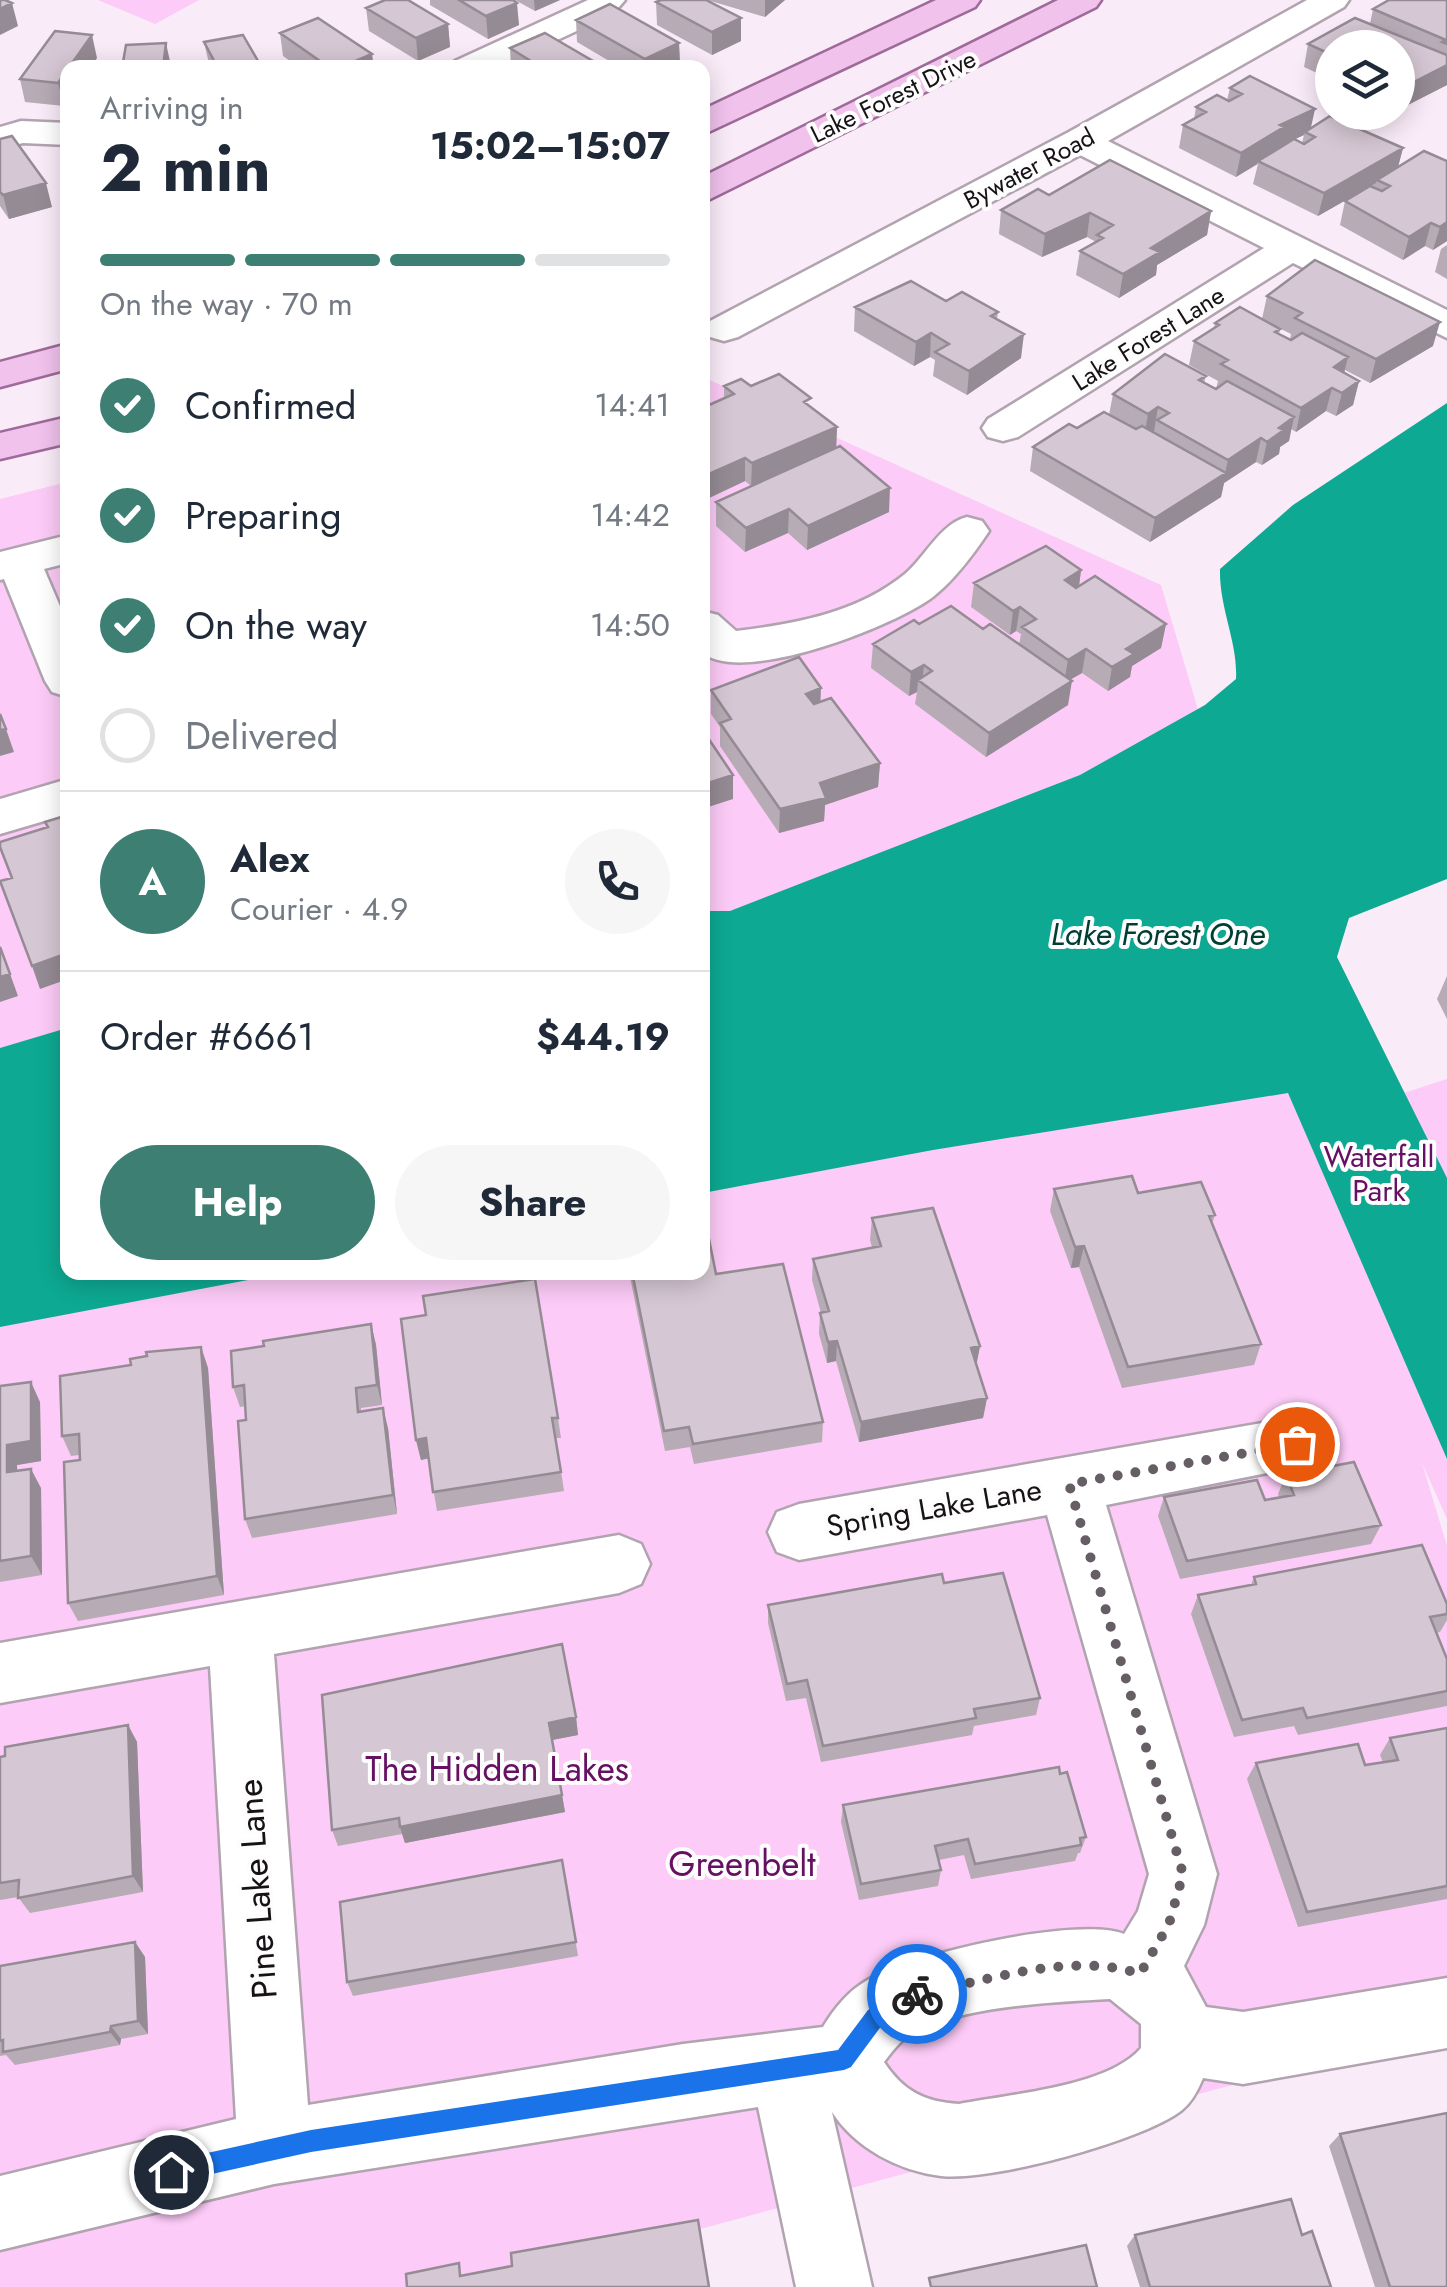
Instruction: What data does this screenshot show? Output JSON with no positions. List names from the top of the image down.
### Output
{
  "streets": {
    "main road": ["Lake Forest Drive"],
    "street": [
      "Bywater Road",
      "Lake Forest Lane",
      "Spring Lake Lane",
      "Pine Lake Lane"
    ]
  },
  "water": ["Lake Forest One"],
  "parks": ["Waterfall Park", "The Hidden Lakes", "Greenbelt"],
  "page": {
    "heading": ["2 min", "Arriving in", "15:02–15:07"],
    "panel": [
      "Alex",
      "Courier · 4.9",
      "Order #6661",
      "$44.19"
    ],
    "bar": "On the way · 70 m",
    "list": [
      ["Confirmed", "14:41"],
      ["Preparing", "14:42"],
      ["On the way", "14:50"],
      "Delivered"
    ],
    "round": "A",
    "buttons": ["Help", "Share"]
  }
}
